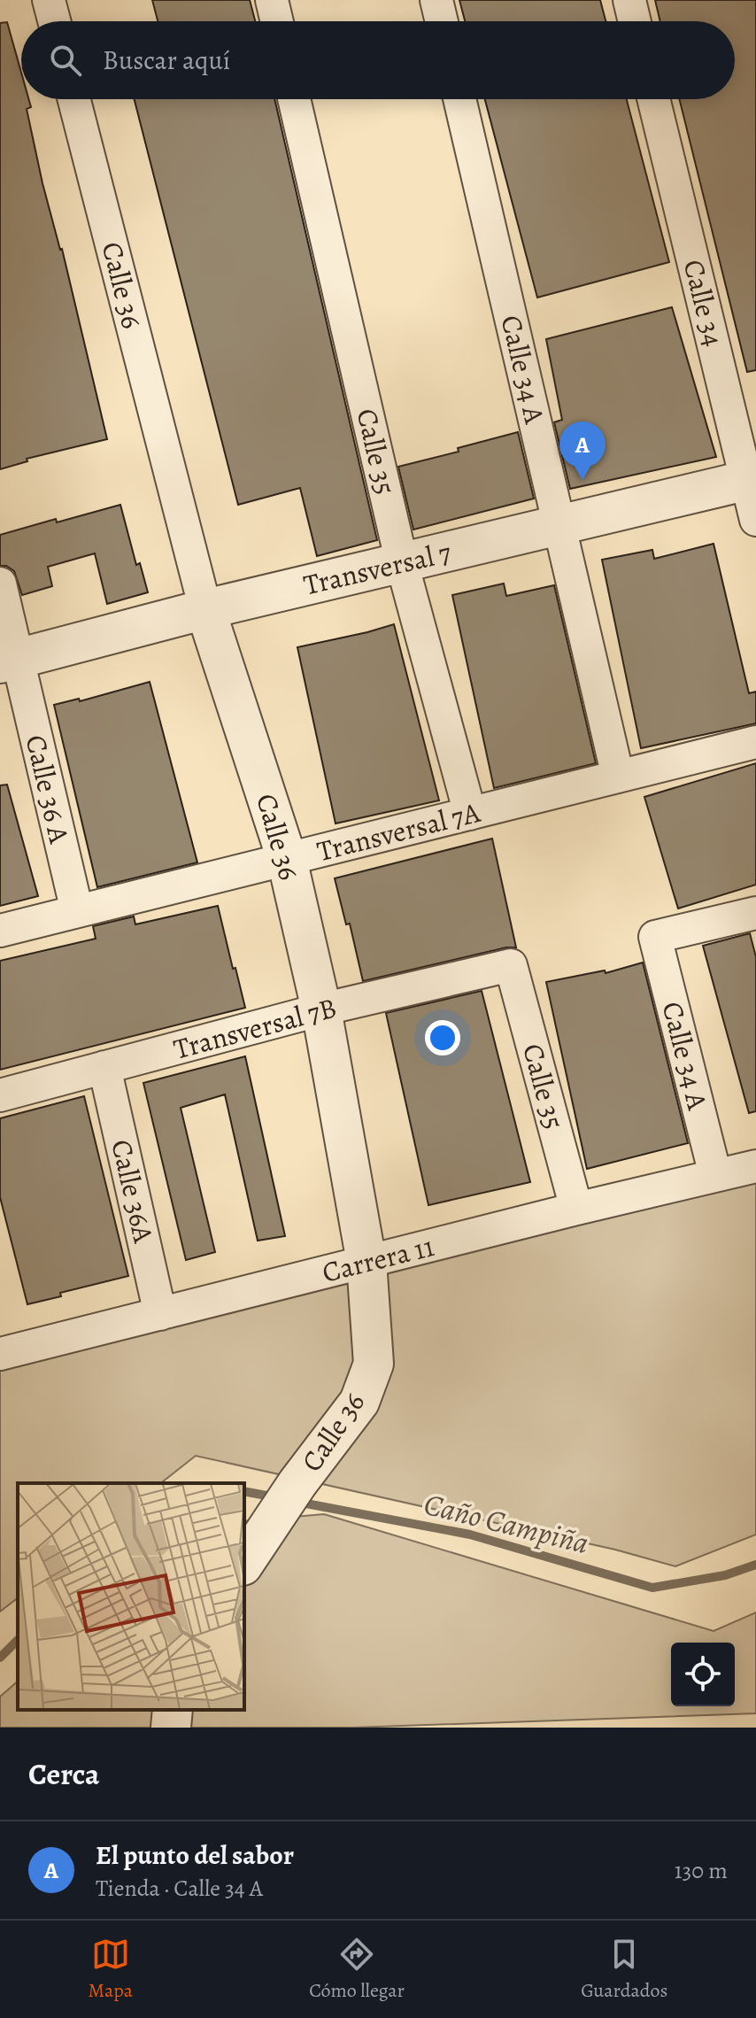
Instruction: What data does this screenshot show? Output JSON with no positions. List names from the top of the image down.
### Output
{
  "streets": {
    "street": [
      "Calle 36",
      "Calle 34",
      "Calle 34 A",
      "Calle 35",
      "Transversal 7",
      "Calle 36 A",
      "Transversal 7A",
      "Transversal 7B",
      "Calle 36A",
      "Carrera 11"
    ]
  },
  "crossings": [
    ["Calle 36", "Transversal 7"],
    ["Calle 36", "Transversal 7A"],
    ["Calle 36", "Transversal 7B"],
    ["Calle 36", "Carrera 11"],
    ["Calle 34", "Transversal 7"],
    ["Calle 34 A", "Transversal 7"],
    ["Calle 34 A", "Transversal 7A"],
    ["Calle 34 A", "Carrera 11"],
    ["Calle 35", "Transversal 7"],
    ["Calle 35", "Transversal 7A"],
    ["Calle 35", "Transversal 7B"],
    ["Calle 35", "Carrera 11"],
    ["Transversal 7", "Calle 36 A"],
    ["Calle 36 A", "Transversal 7A"],
    ["Transversal 7B", "Calle 36A"],
    ["Calle 36A", "Carrera 11"]
  ],
  "water": ["Caño Campiña"],
  "page": {
    "search": "Buscar aquí",
    "pins": "A",
    "heading": "Cerca",
    "list": [
      {
        "mark": "A",
        "name": "El punto del sabor",
        "note": "Tienda · Calle 34 A",
        "value": "130 m"
      }
    ],
    "nav": ["Mapa", "Cómo llegar", "Guardados"]
  }
}
